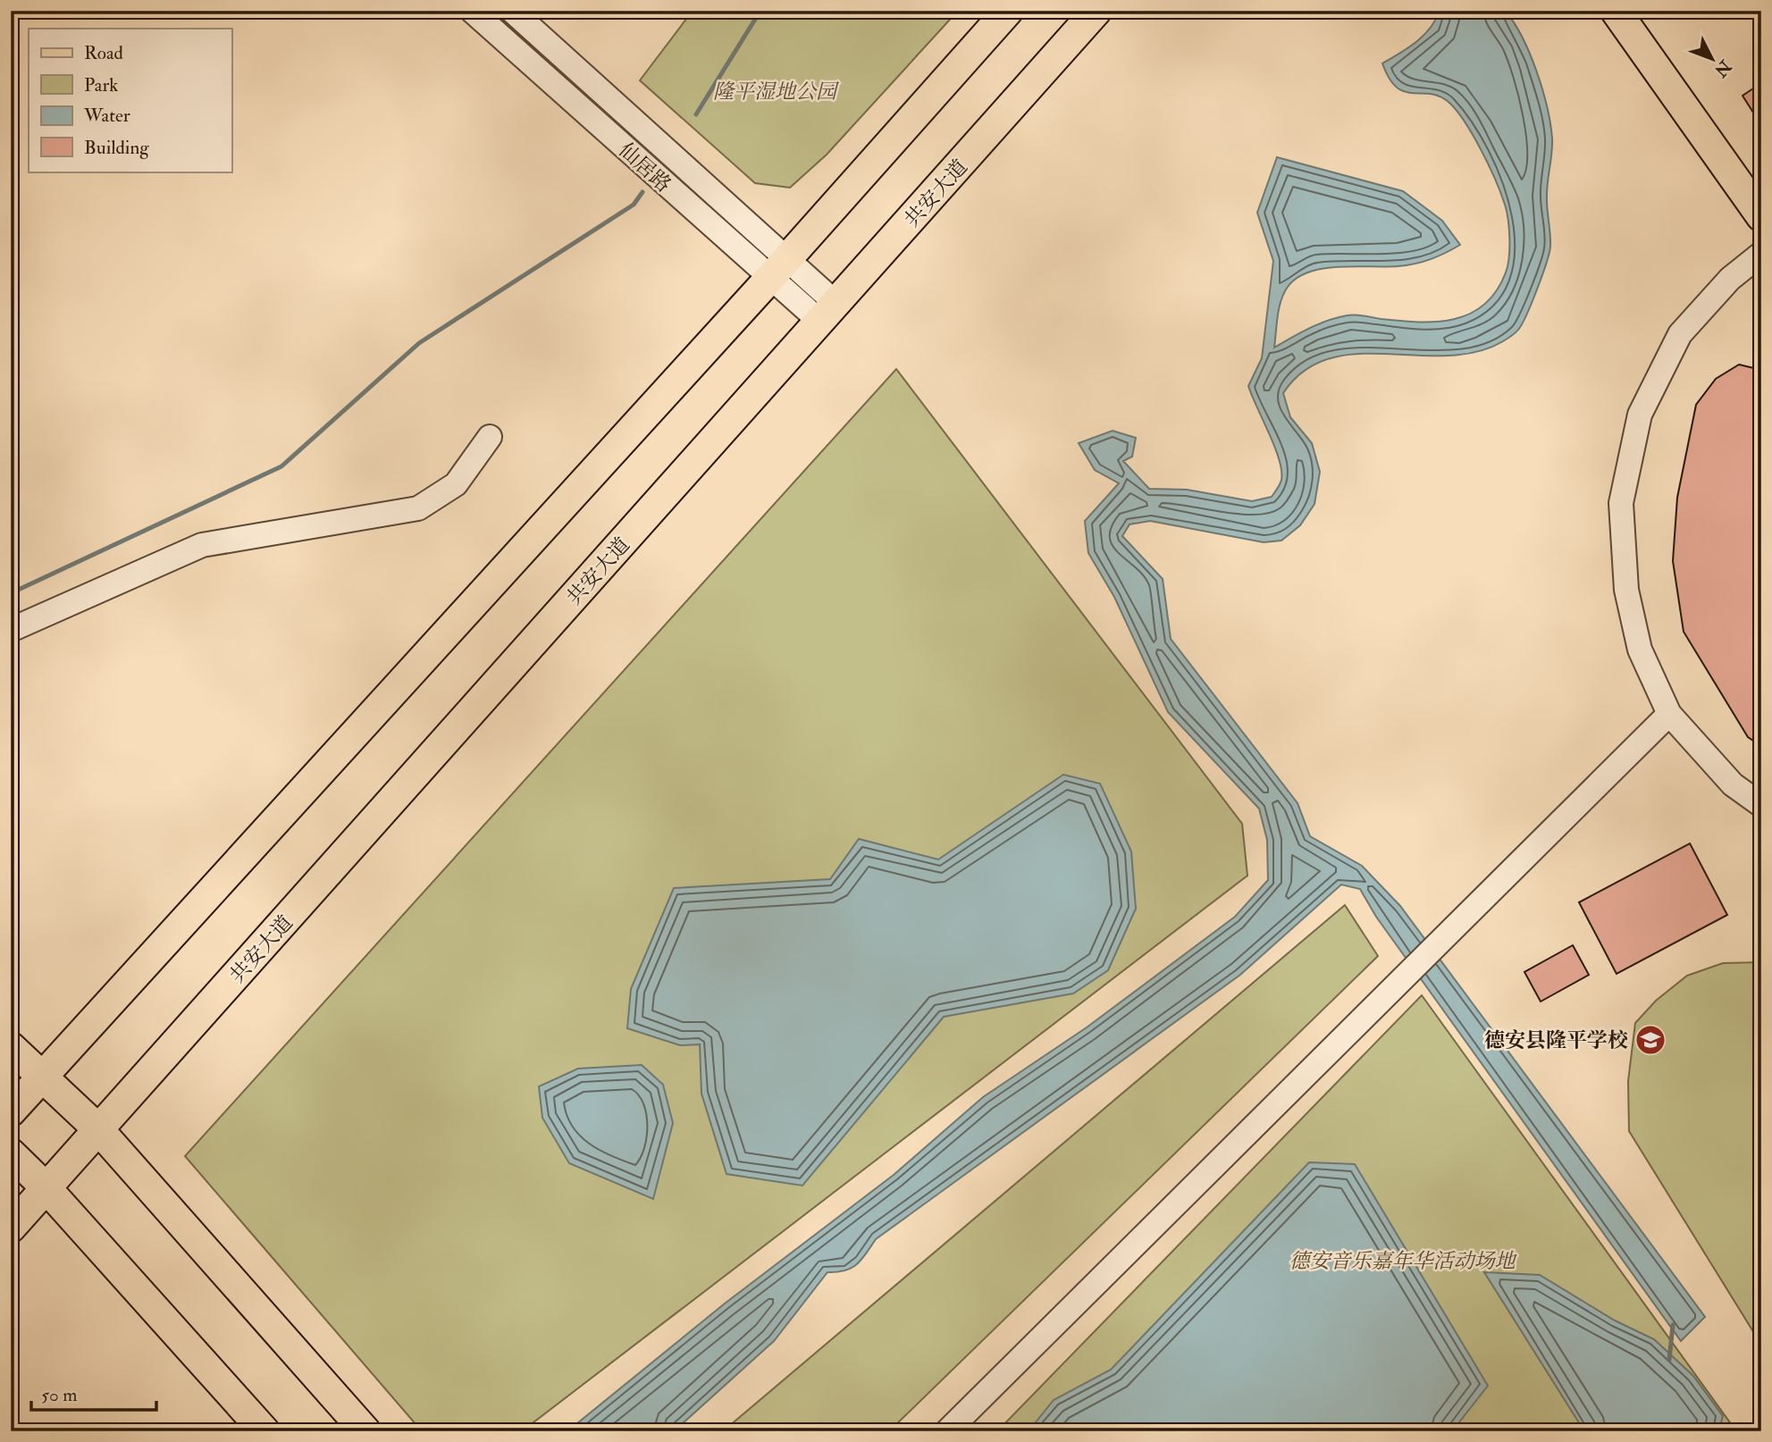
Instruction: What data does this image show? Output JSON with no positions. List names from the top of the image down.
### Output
{
  "streets": {
    "main road": ["共安大道"],
    "street": ["仙居路"]
  },
  "crossings": [
    ["仙居路", "共安大道"]
  ],
  "parks": ["隆平湿地公园", "德安音乐嘉年华活动场地"],
  "places": {
    "school or university": ["德安县隆平学校"]
  },
  "legend": [
    "Road",
    "Park",
    "Water",
    "Building"
  ],
  "scale_bar": "50 m",
  "north": "bottom right"
}
